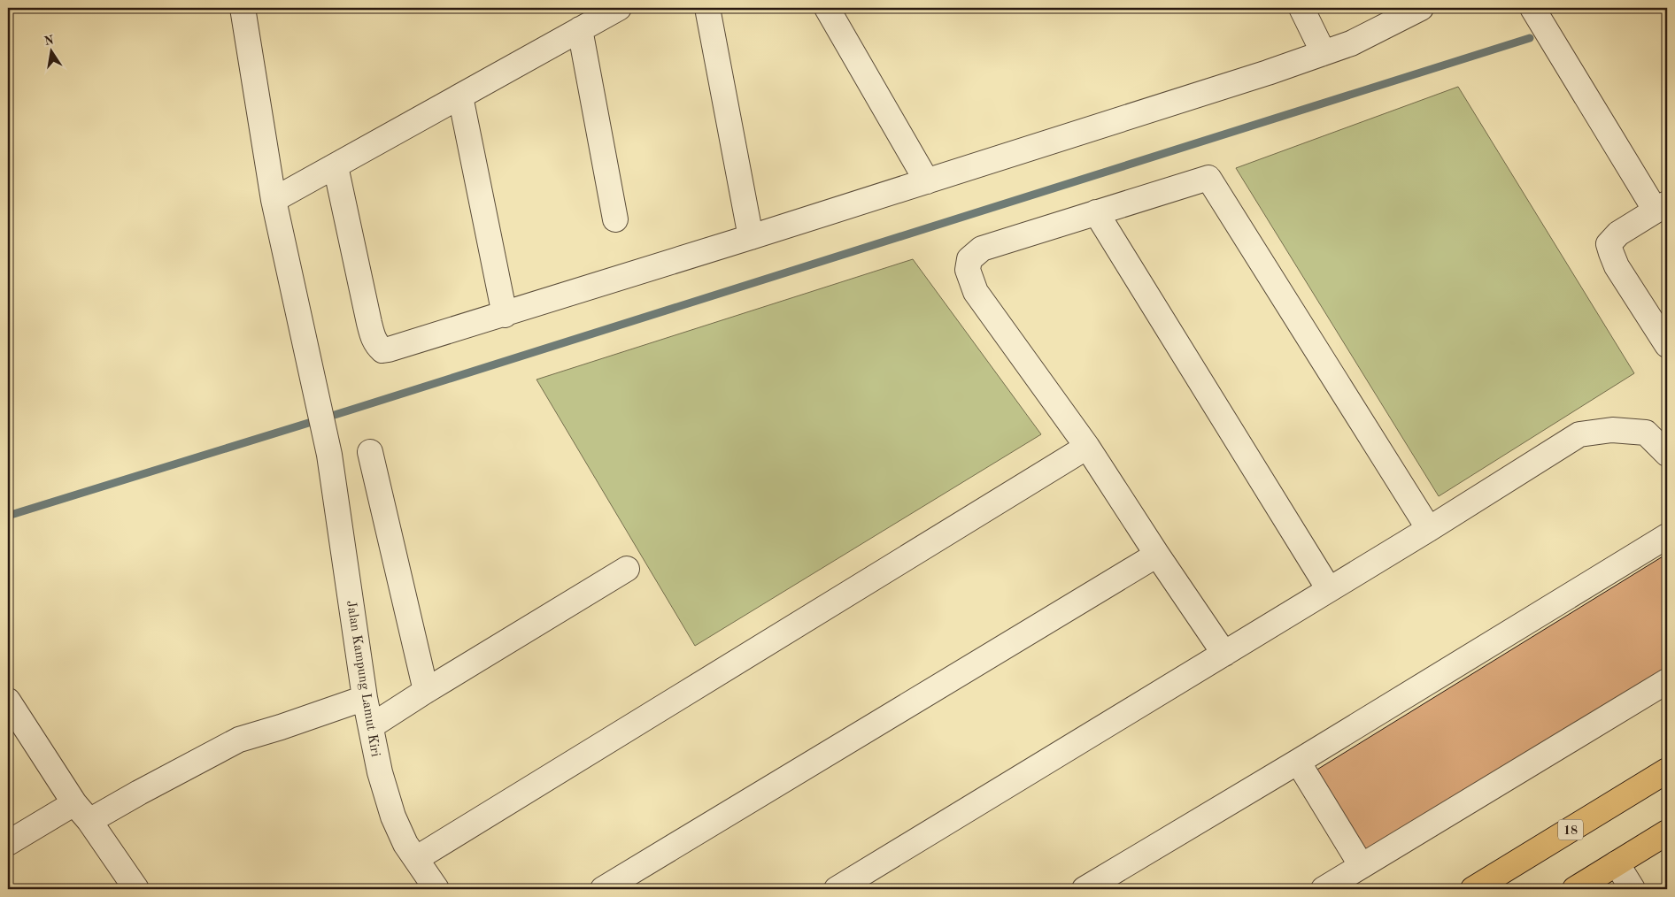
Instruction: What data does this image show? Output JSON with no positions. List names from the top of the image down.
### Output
{
  "streets": {
    "main road": ["18"],
    "street": ["Jalan Kampung Lamut Kiri"]
  },
  "north": "top"
}
